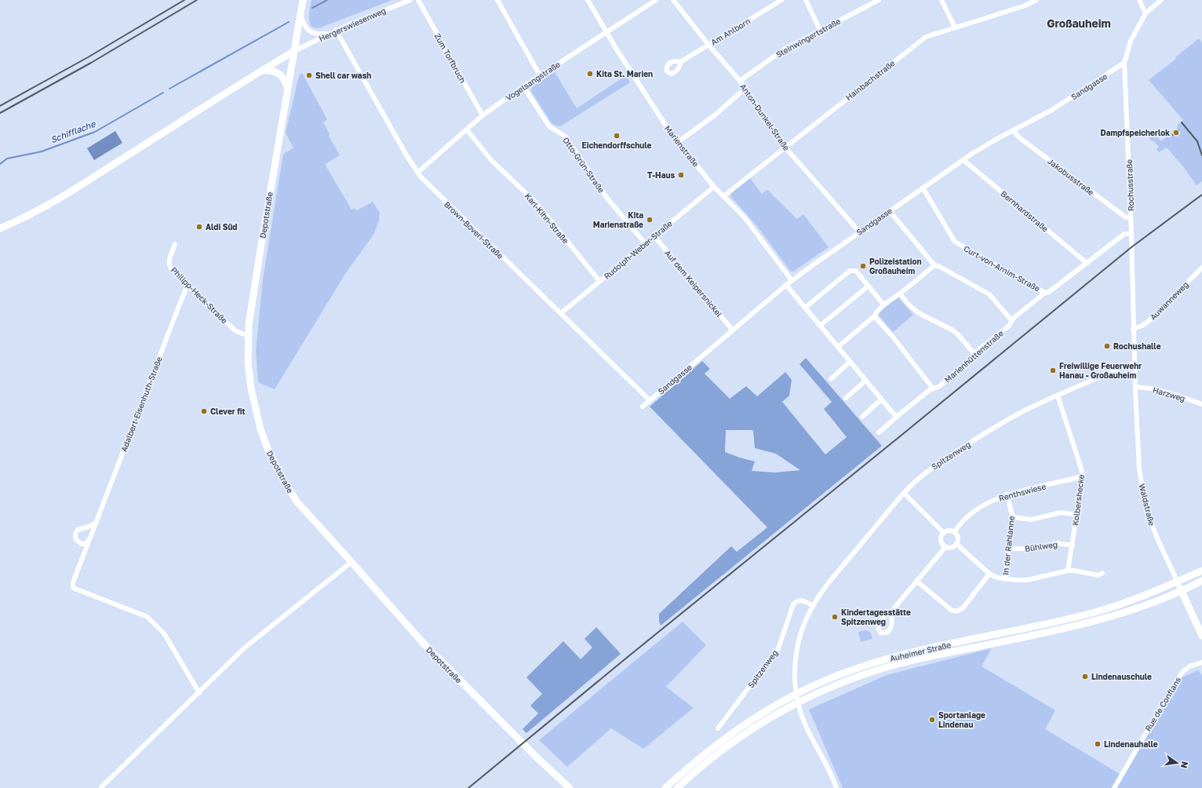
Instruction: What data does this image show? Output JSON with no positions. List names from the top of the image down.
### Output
{
  "streets": {
    "main road": ["Depotstraße", "Waldstraße", "Auheimer Straße"],
    "street": [
      "Hergerswiesenweg",
      "Am Ahlborn",
      "Steinwingertstraße",
      "Zum Torfbruch",
      "Hainbachstraße",
      "Vogelsangstraße",
      "Sandgasse",
      "Anton-Dunkel-Straße",
      "Marienstraße",
      "Otto-Grün-Straße",
      "Jakobusstraße",
      "Rochusstraße",
      "Bernhardstraße",
      "Karl-Kihn-Straße",
      "Brown-Boveri-Straße",
      "Rudolph-Weber-Straße",
      "Curt-von-Arnim-Straße",
      "Auf dem Keipersnickel",
      "Philipp-Heck-Straße",
      "Auwanneweg",
      "Marienhüttenstraße",
      "Harzweg",
      "Adalbert-Eisenhuth-Straße",
      "Spitzenweg",
      "Renthswiese",
      "Kolbershecke",
      "In der Rahlanne",
      "Bühlweg",
      "Rue de Conflans"
    ]
  },
  "crossings": [
    ["Hergerswiesenweg", "Depotstraße"],
    ["Hergerswiesenweg", "Brown-Boveri-Straße"],
    ["Am Ahlborn", "Anton-Dunkel-Straße"],
    ["Steinwingertstraße", "Anton-Dunkel-Straße"],
    ["Zum Torfbruch", "Vogelsangstraße"],
    ["Hainbachstraße", "Anton-Dunkel-Straße"],
    ["Hainbachstraße", "Marienstraße"],
    ["Vogelsangstraße", "Marienstraße"],
    ["Vogelsangstraße", "Otto-Grün-Straße"],
    ["Vogelsangstraße", "Karl-Kihn-Straße"],
    ["Vogelsangstraße", "Brown-Boveri-Straße"],
    ["Sandgasse", "Anton-Dunkel-Straße"],
    ["Sandgasse", "Marienstraße"],
    ["Sandgasse", "Jakobusstraße"],
    ["Sandgasse", "Rochusstraße"],
    ["Sandgasse", "Bernhardstraße"],
    ["Sandgasse", "Brown-Boveri-Straße"],
    ["Sandgasse", "Curt-von-Arnim-Straße"],
    ["Sandgasse", "Auf dem Keipersnickel"],
    ["Marienstraße", "Rudolph-Weber-Straße"],
    ["Otto-Grün-Straße", "Rudolph-Weber-Straße"],
    ["Jakobusstraße", "Rochusstraße"],
    ["Rochusstraße", "Curt-von-Arnim-Straße"],
    ["Rochusstraße", "Auwanneweg"],
    ["Rochusstraße", "Spitzenweg"],
    ["Rochusstraße", "Waldstraße"],
    ["Bernhardstraße", "Curt-von-Arnim-Straße"],
    ["Depotstraße", "Philipp-Heck-Straße"],
    ["Karl-Kihn-Straße", "Rudolph-Weber-Straße"],
    ["Brown-Boveri-Straße", "Rudolph-Weber-Straße"],
    ["Rudolph-Weber-Straße", "Auf dem Keipersnickel"],
    ["Curt-von-Arnim-Straße", "Marienhüttenstraße"],
    ["Philipp-Heck-Straße", "Adalbert-Eisenhuth-Straße"],
    ["Harzweg", "Waldstraße"],
    ["Spitzenweg", "Kolbershecke"],
    ["Spitzenweg", "Waldstraße"],
    ["Renthswiese", "Kolbershecke"],
    ["Renthswiese", "In der Rahlanne"],
    ["Kolbershecke", "Bühlweg"],
    ["Waldstraße", "Auheimer Straße"],
    ["In der Rahlanne", "Bühlweg"]
  ],
  "districts": ["Großauheim"],
  "water": ["Schifflache"],
  "places": [
    "Kita St. Marien",
    "Shell car wash",
    "Dampfspeicherlok",
    "Eichendorffschule",
    "T-Haus",
    "Kita Marienstraße",
    "Aldi Süd",
    "Polizeistation Großauheim",
    "Rochushalle",
    "Freiwillige Feuerwehr Hanau - Großauheim",
    "Clever fit",
    "Kindertagesstätte Spitzenweg",
    "Lindenauschule",
    "Sportanlage Lindenau",
    "Lindenauhalle"
  ],
  "north": "right"
}
